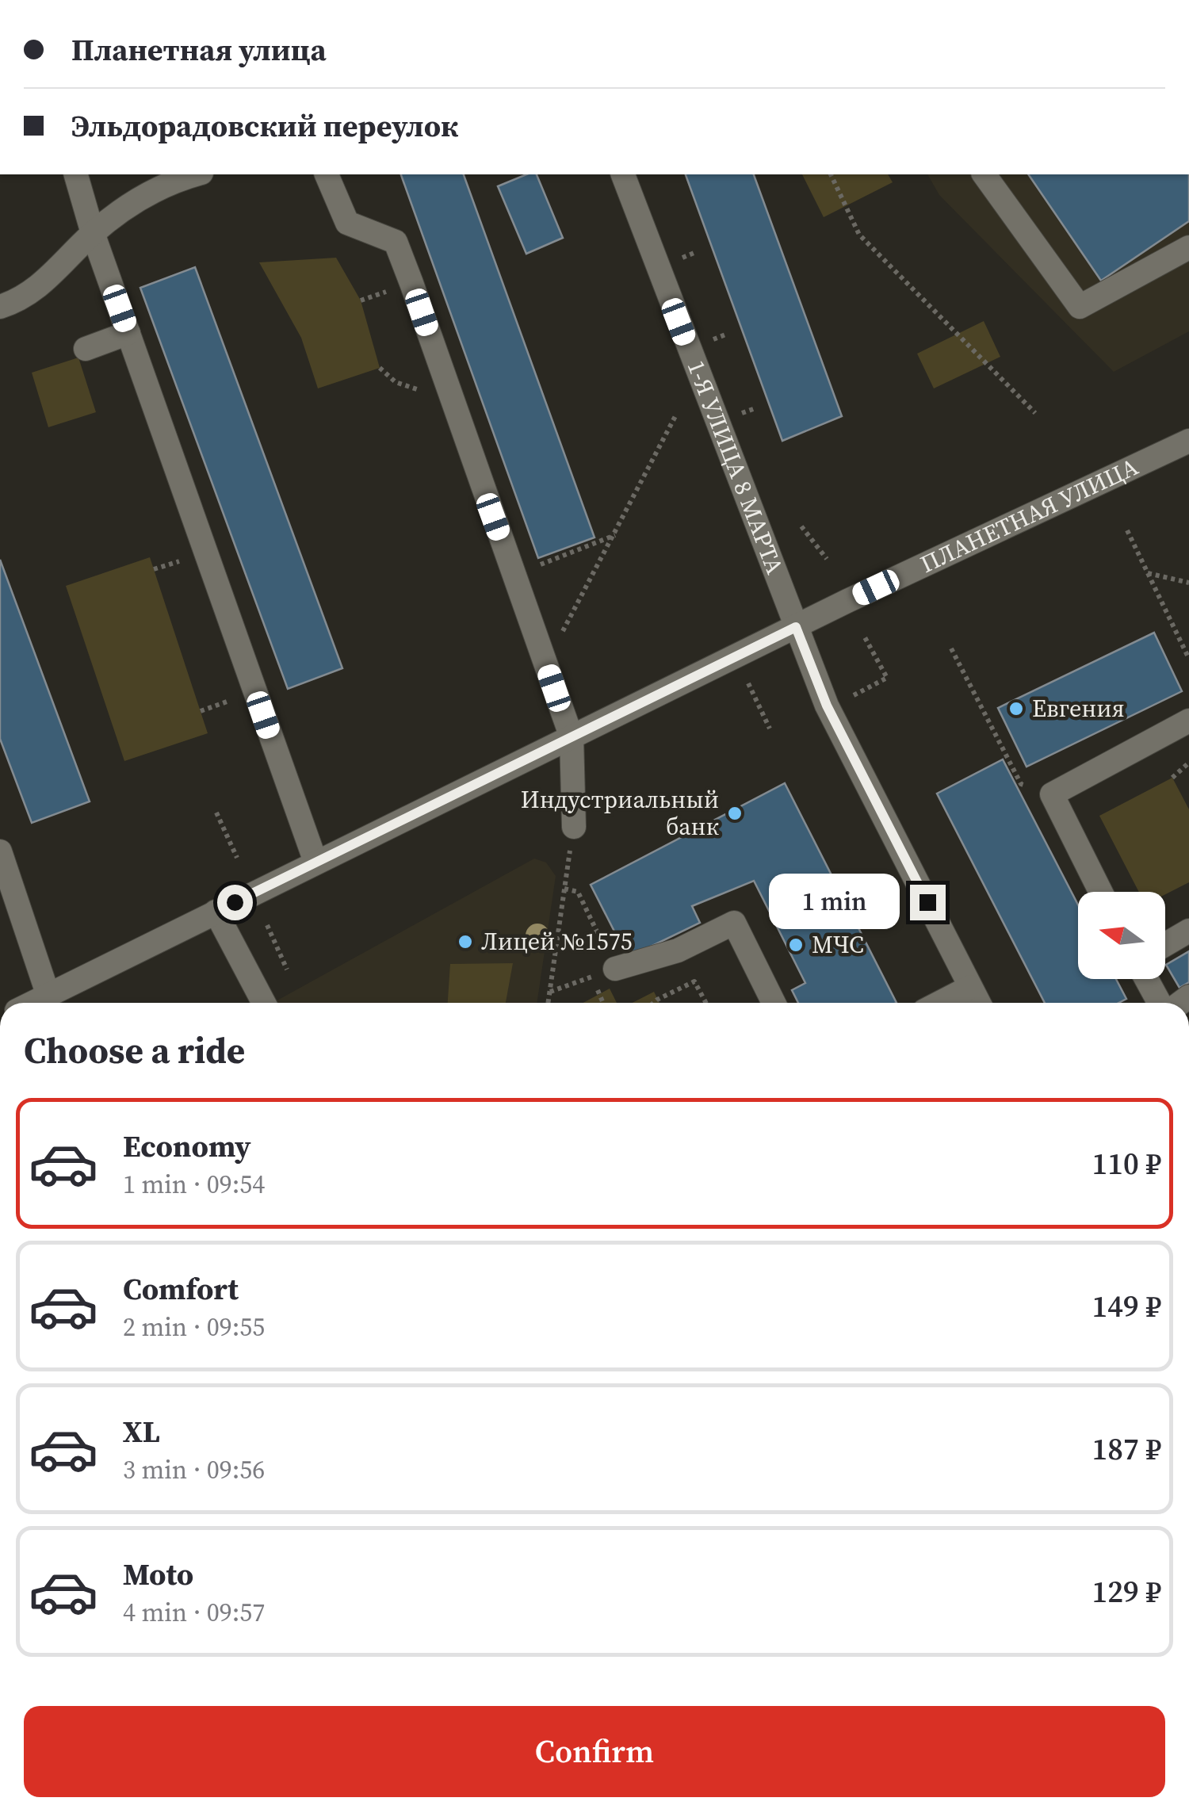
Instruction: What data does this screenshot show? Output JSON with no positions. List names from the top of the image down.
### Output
{
  "streets": {
    "street": ["1-Я УЛИЦА 8 МАРТА", "ПЛАНЕТНАЯ УЛИЦА"]
  },
  "crossings": [
    ["1-Я УЛИЦА 8 МАРТА", "ПЛАНЕТНАЯ УЛИЦА"]
  ],
  "places": [
    "Евгения",
    "Индустриальный банк",
    "Лицей №1575",
    "МЧС"
  ],
  "north": "left",
  "page": {
    "banner": ["Планетная улица", "Эльдорадовский переулок"],
    "bubble": "1 min",
    "heading": "Choose a ride",
    "list": [
      {
        "name": "Economy",
        "note": "1 min · 09:54",
        "value": "110 ₽"
      },
      {
        "name": "Comfort",
        "note": "2 min · 09:55",
        "value": "149 ₽"
      },
      {
        "name": "XL",
        "note": "3 min · 09:56",
        "value": "187 ₽"
      },
      {
        "name": "Moto",
        "note": "4 min · 09:57",
        "value": "129 ₽"
      }
    ],
    "buttons": "Confirm"
  }
}
